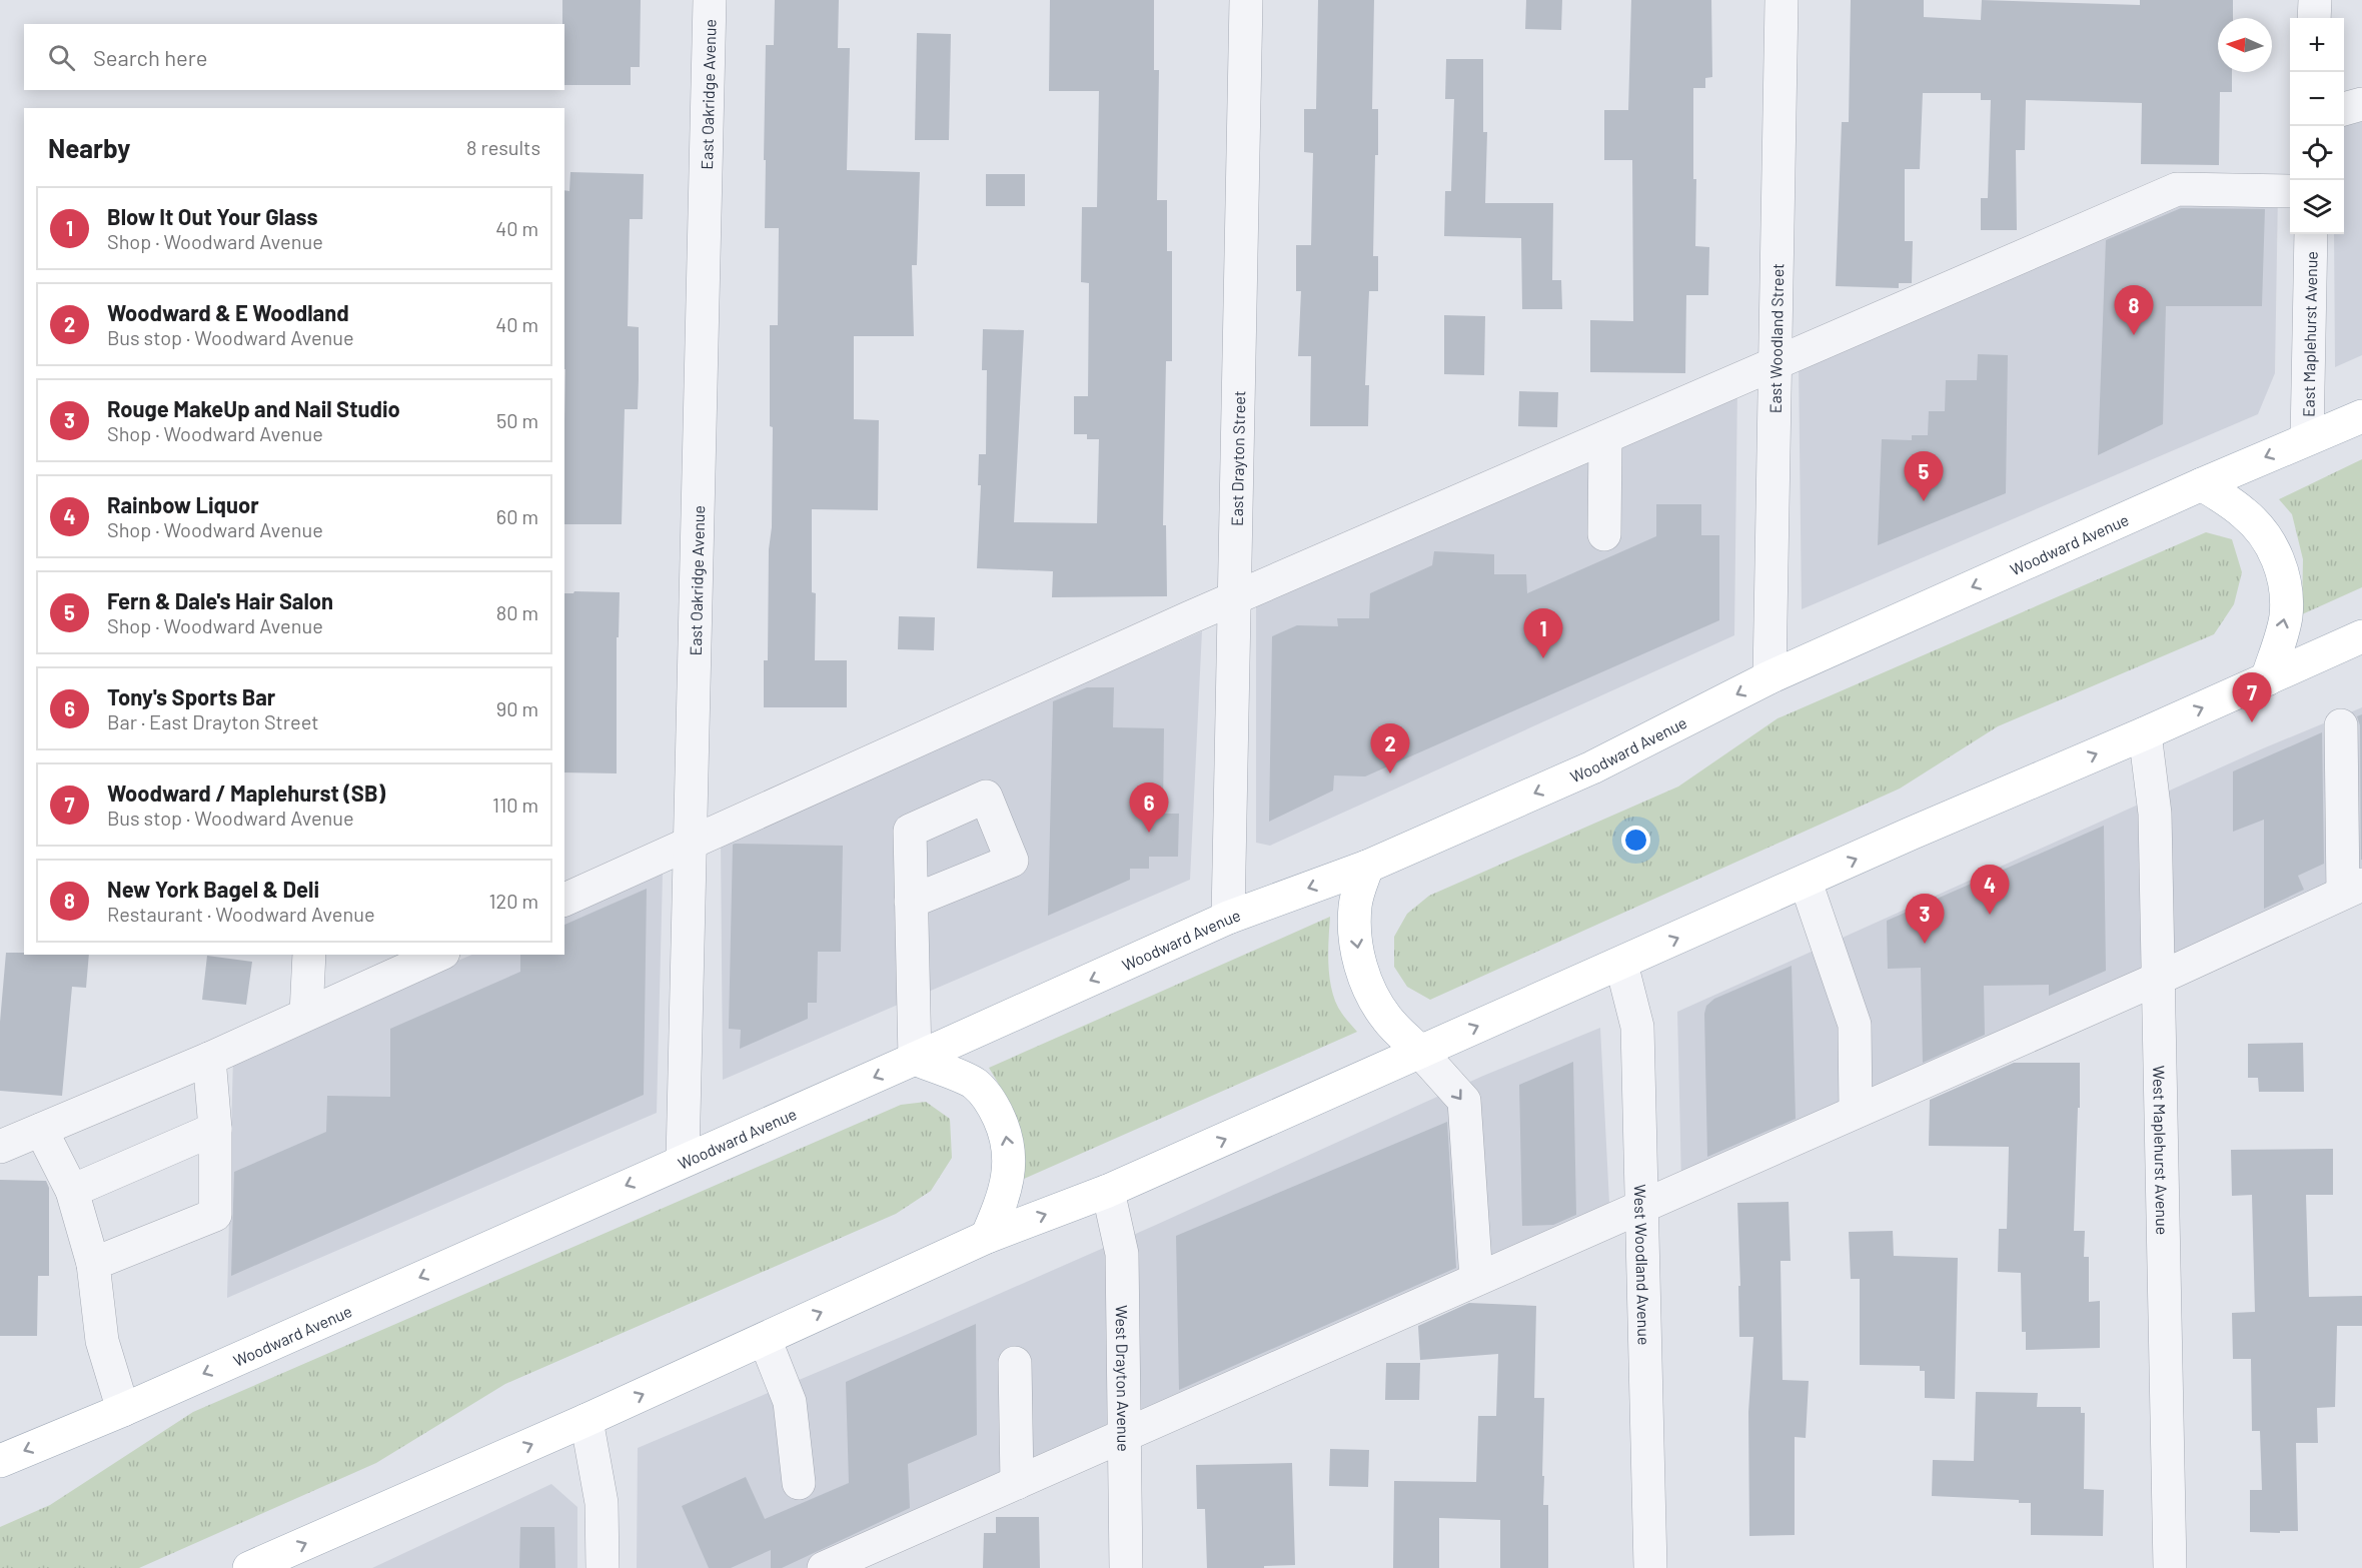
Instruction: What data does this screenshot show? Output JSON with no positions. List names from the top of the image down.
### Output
{
  "streets": {
    "main road": ["Woodward Avenue"],
    "street": [
      "East Oakridge Avenue",
      "East Maplehurst Avenue",
      "East Woodland Street",
      "East Drayton Street",
      "West Maplehurst Avenue",
      "West Woodland Avenue",
      "West Drayton Avenue"
    ]
  },
  "crossings": [
    ["East Oakridge Avenue", "Woodward Avenue"],
    ["East Maplehurst Avenue", "Woodward Avenue"],
    ["East Woodland Street", "Woodward Avenue"],
    ["East Drayton Street", "Woodward Avenue"]
  ],
  "north": "left",
  "page": {
    "map_buttons": ["+", "−"],
    "search": "Search here",
    "heading": ["Nearby", "8 results"],
    "list": [
      {
        "mark": "1",
        "name": "Blow It Out Your Glass",
        "note": "Shop · Woodward Avenue",
        "value": "40 m"
      },
      {
        "mark": "2",
        "name": "Woodward & E Woodland",
        "note": "Bus stop · Woodward Avenue",
        "value": "40 m"
      },
      {
        "mark": "3",
        "name": "Rouge MakeUp and Nail Studio",
        "note": "Shop · Woodward Avenue",
        "value": "50 m"
      },
      {
        "mark": "4",
        "name": "Rainbow Liquor",
        "note": "Shop · Woodward Avenue",
        "value": "60 m"
      },
      {
        "mark": "5",
        "name": "Fern & Dale's Hair Salon",
        "note": "Shop · Woodward Avenue",
        "value": "80 m"
      },
      {
        "mark": "6",
        "name": "Tony's Sports Bar",
        "note": "Bar · East Drayton Street",
        "value": "90 m"
      },
      {
        "mark": "7",
        "name": "Woodward / Maplehurst (SB)",
        "note": "Bus stop · Woodward Avenue",
        "value": "110 m"
      },
      {
        "mark": "8",
        "name": "New York Bagel & Deli",
        "note": "Restaurant · Woodward Avenue",
        "value": "120 m"
      }
    ],
    "pins": [
      "8",
      "5",
      "1",
      "7",
      "2",
      "6",
      "4",
      "3"
    ]
  }
}
